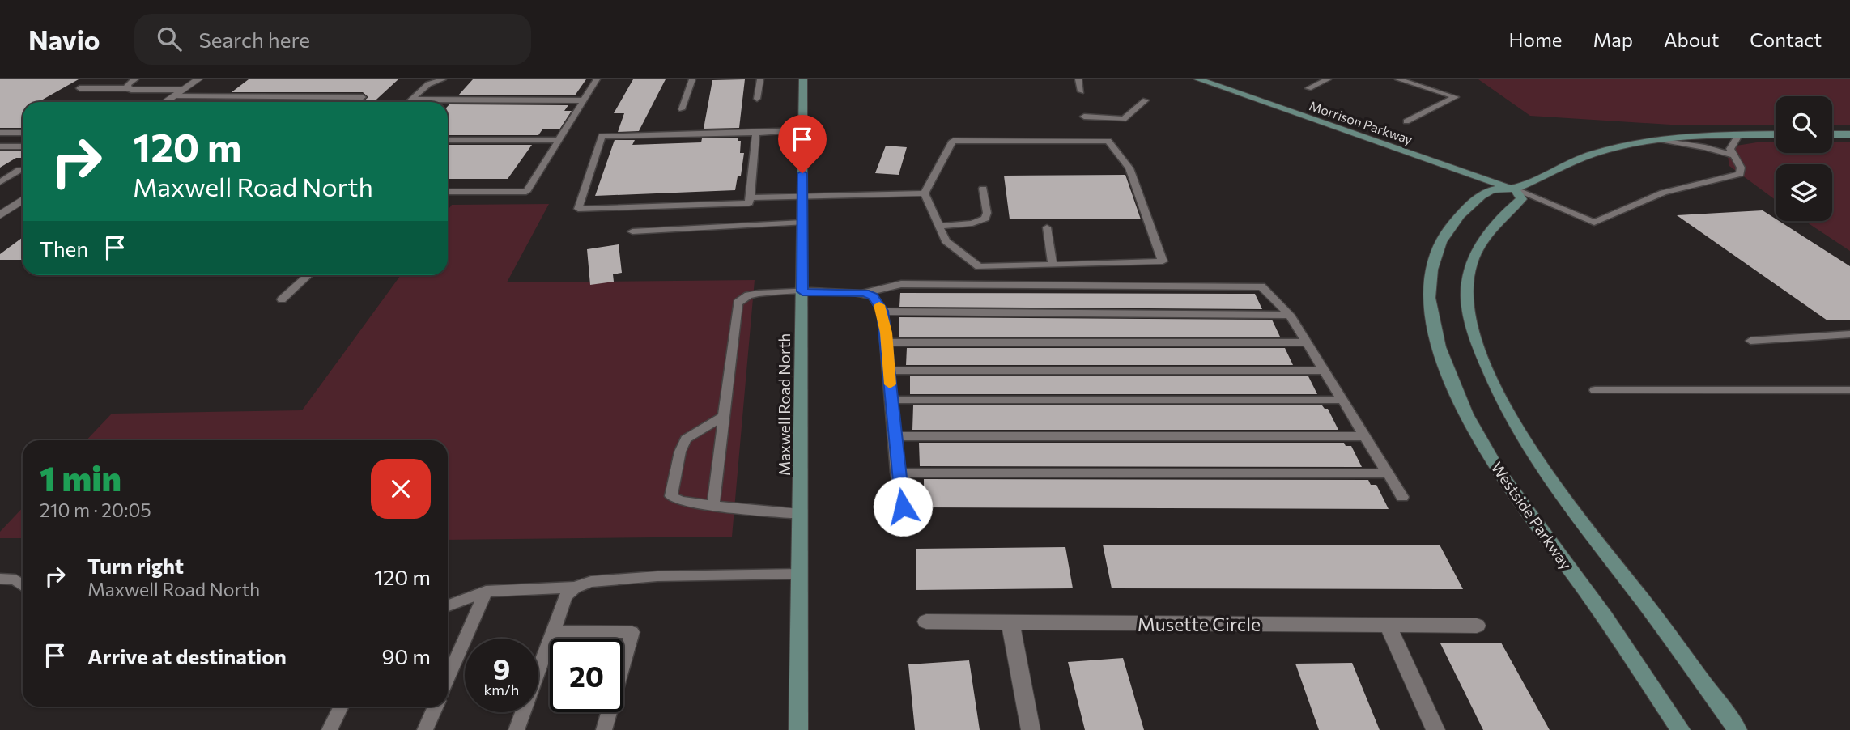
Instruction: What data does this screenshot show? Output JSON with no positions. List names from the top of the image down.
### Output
{
  "streets": {
    "main road": ["Morrison Parkway", "Maxwell Road North", "Westside Parkway"],
    "street": ["Musette Circle"]
  },
  "crossings": [
    ["Morrison Parkway", "Westside Parkway"]
  ],
  "page": {
    "header": "Navio",
    "search": "Search here",
    "nav": [
      "Home",
      "Map",
      "About",
      "Contact"
    ],
    "turn": ["120 m", "Maxwell Road North"],
    "then": "Then",
    "heading": ["1 min", "210 m · 20:05"],
    "list": [
      {
        "name": "Turn right",
        "note": "Maxwell Road North",
        "value": "120 m"
      },
      {
        "name": "Arrive at destination",
        "value": "90 m"
      }
    ],
    "speed": "9 km/h",
    "limit": "20"
  }
}
